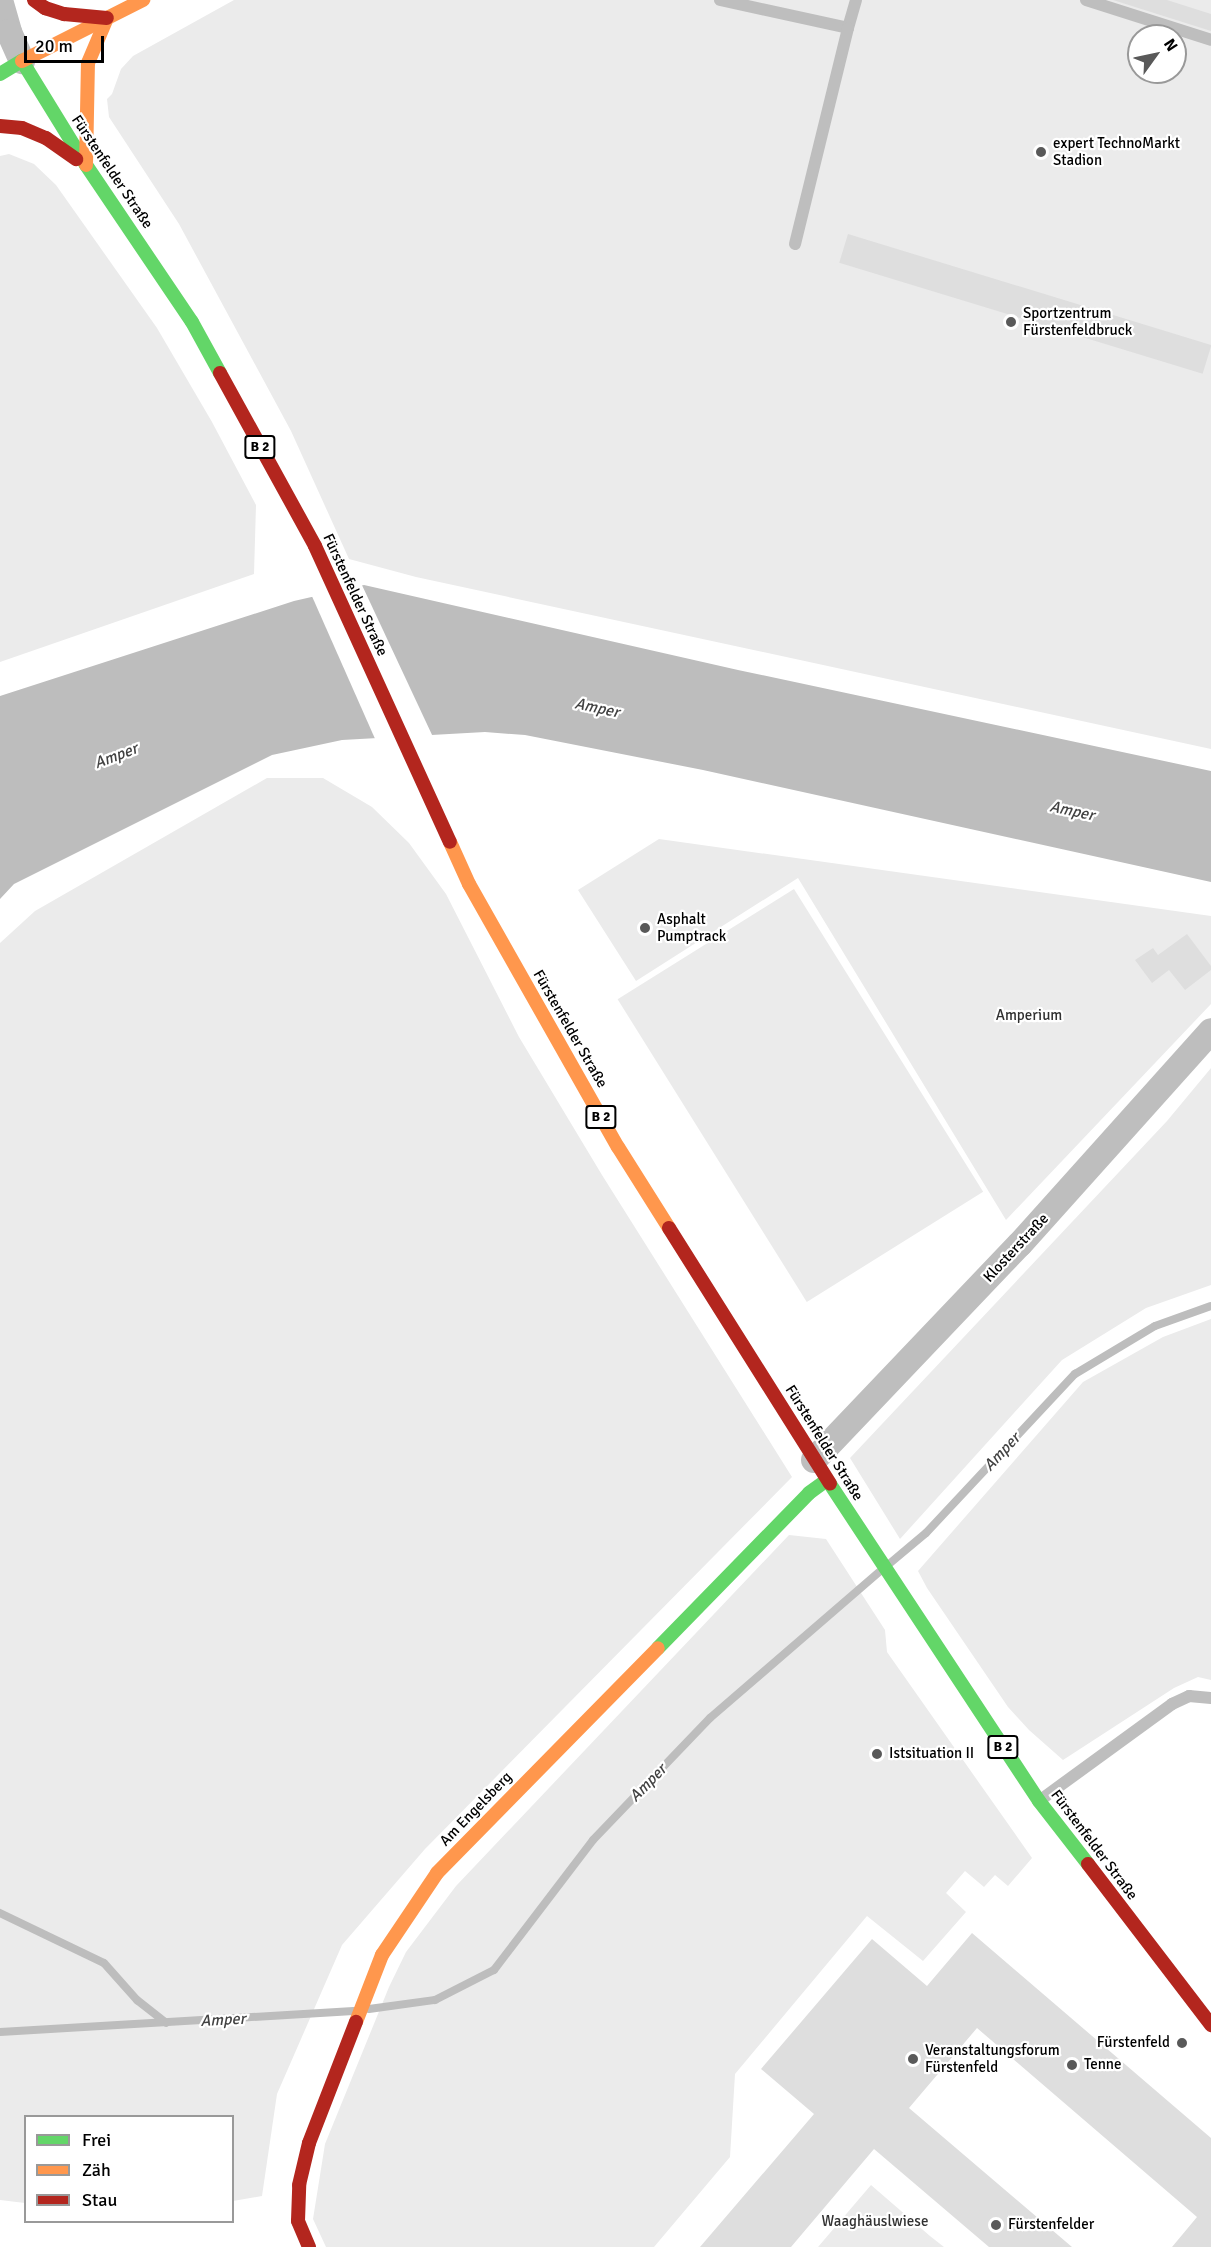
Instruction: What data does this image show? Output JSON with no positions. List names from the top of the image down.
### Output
{
  "streets": {
    "main road": ["Fürstenfelder Straße", "B 2", "Am Engelsberg"],
    "street": ["Klosterstraße"]
  },
  "crossings": [
    ["Fürstenfelder Straße", "Klosterstraße"],
    ["Fürstenfelder Straße", "Am Engelsberg"],
    ["Klosterstraße", "Am Engelsberg"]
  ],
  "water": ["Amper"],
  "parks": ["Amperium", "Waaghäuslwiese"],
  "places": [
    "expert TechnoMarkt Stadion",
    "Sportzentrum Fürstenfeldbruck",
    "Asphalt Pumptrack",
    "Istsituation II",
    "Fürstenfeld",
    "Veranstaltungsforum Fürstenfeld",
    "Tenne",
    "Fürstenfelder"
  ],
  "legend": ["Frei", "Zäh", "Stau"],
  "scale_bar": "20 m",
  "north": "top right"
}
